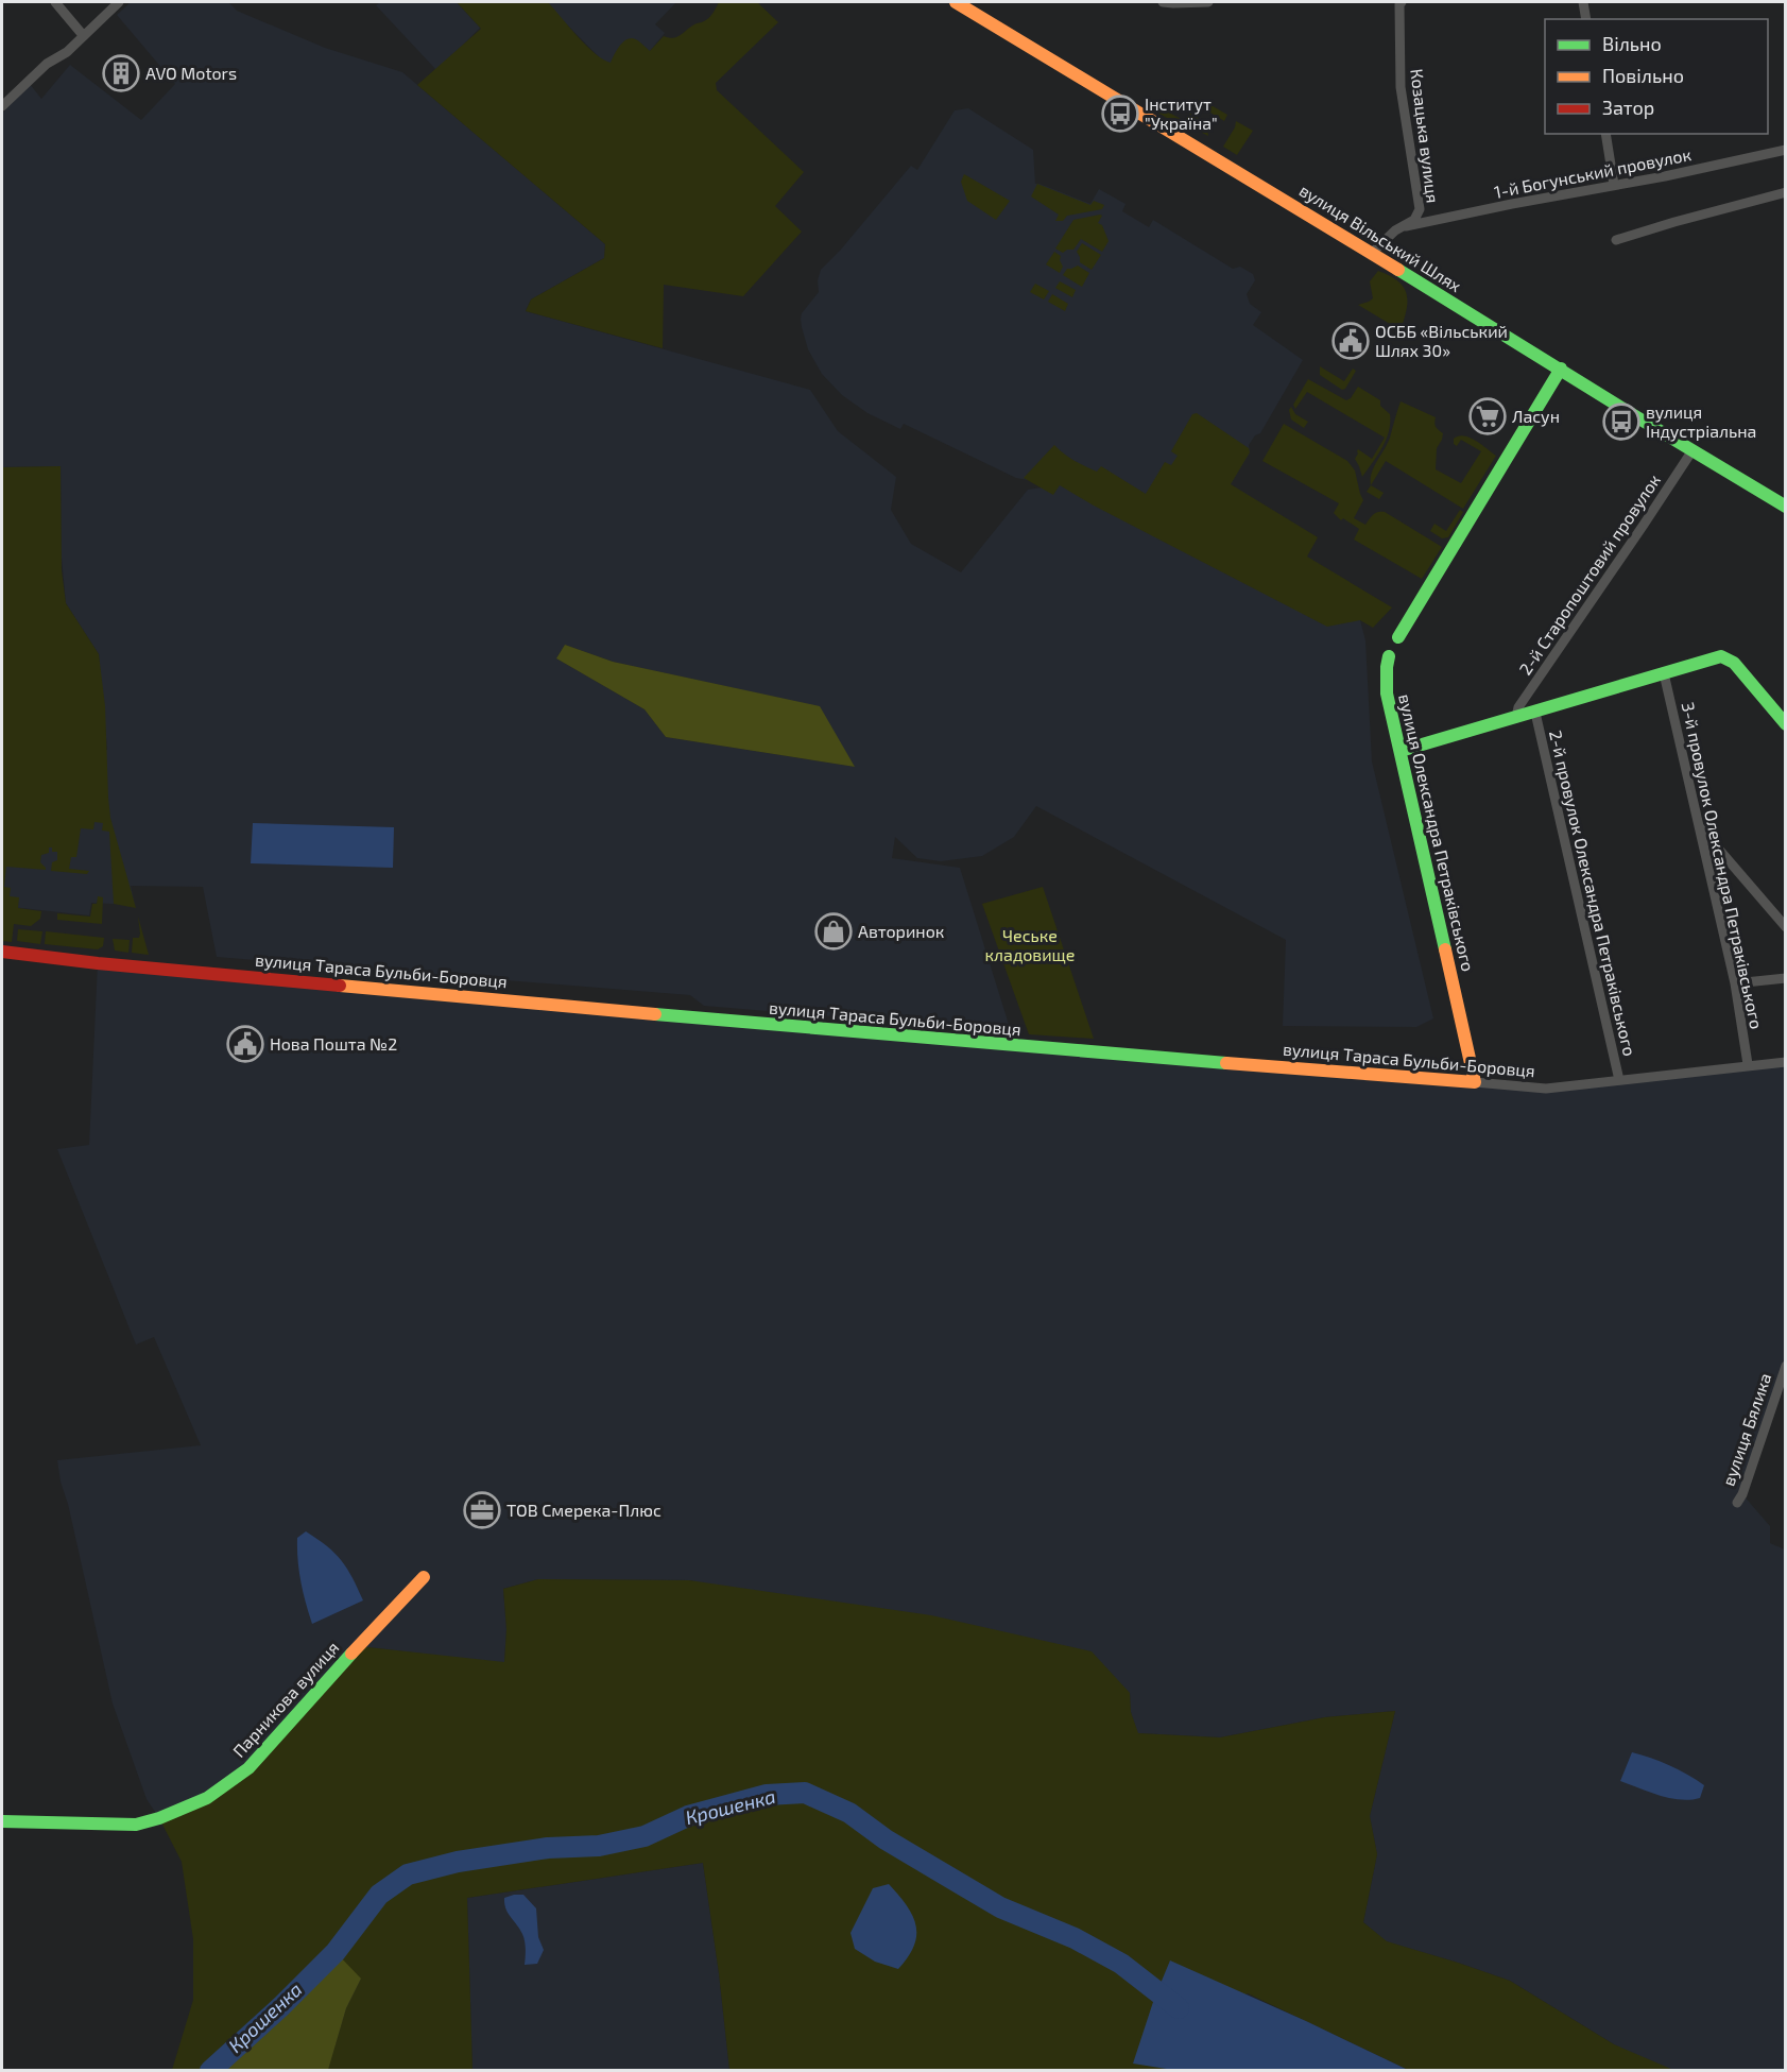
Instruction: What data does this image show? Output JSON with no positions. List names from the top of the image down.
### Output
{
  "streets": {
    "street": [
      "Козацька вулиця",
      "1-й Богунський провулок",
      "вулиця Вільський Шлях",
      "2-й Старопоштовий провулок",
      "вулиця Олександра Петраківського",
      "3-й провулок Олександра Петраківського",
      "2-й провулок Олександра Петраківського",
      "вулиця Тараса Бульби-Боровця",
      "вулиця Бялика",
      "Парникова вулиця"
    ]
  },
  "crossings": [
    ["Козацька вулиця", "1-й Богунський провулок"],
    ["Козацька вулиця", "вулиця Вільський Шлях"],
    ["вулиця Вільський Шлях", "2-й Старопоштовий провулок"],
    ["вулиця Вільський Шлях", "вулиця Олександра Петраківського"],
    ["вулиця Олександра Петраківського", "вулиця Тараса Бульби-Боровця"],
    ["3-й провулок Олександра Петраківського", "вулиця Тараса Бульби-Боровця"],
    ["2-й провулок Олександра Петраківського", "вулиця Тараса Бульби-Боровця"]
  ],
  "water": ["Крошенка"],
  "parks": ["Чеське кладовище"],
  "places": {
    "building": ["AVO Motors"],
    "bus stop": ["Інститут \"Україна\"", "вулиця Індустріальна"],
    "public building": ["ОСББ «Вільський Шлях 30»", "Нова Пошта №2"],
    "supermarket": ["Ласун"],
    "shop": ["Авторинок"],
    "office": ["ТОВ Смерека-Плюс"]
  },
  "legend": ["Вільно", "Повільно", "Затор"]
}
